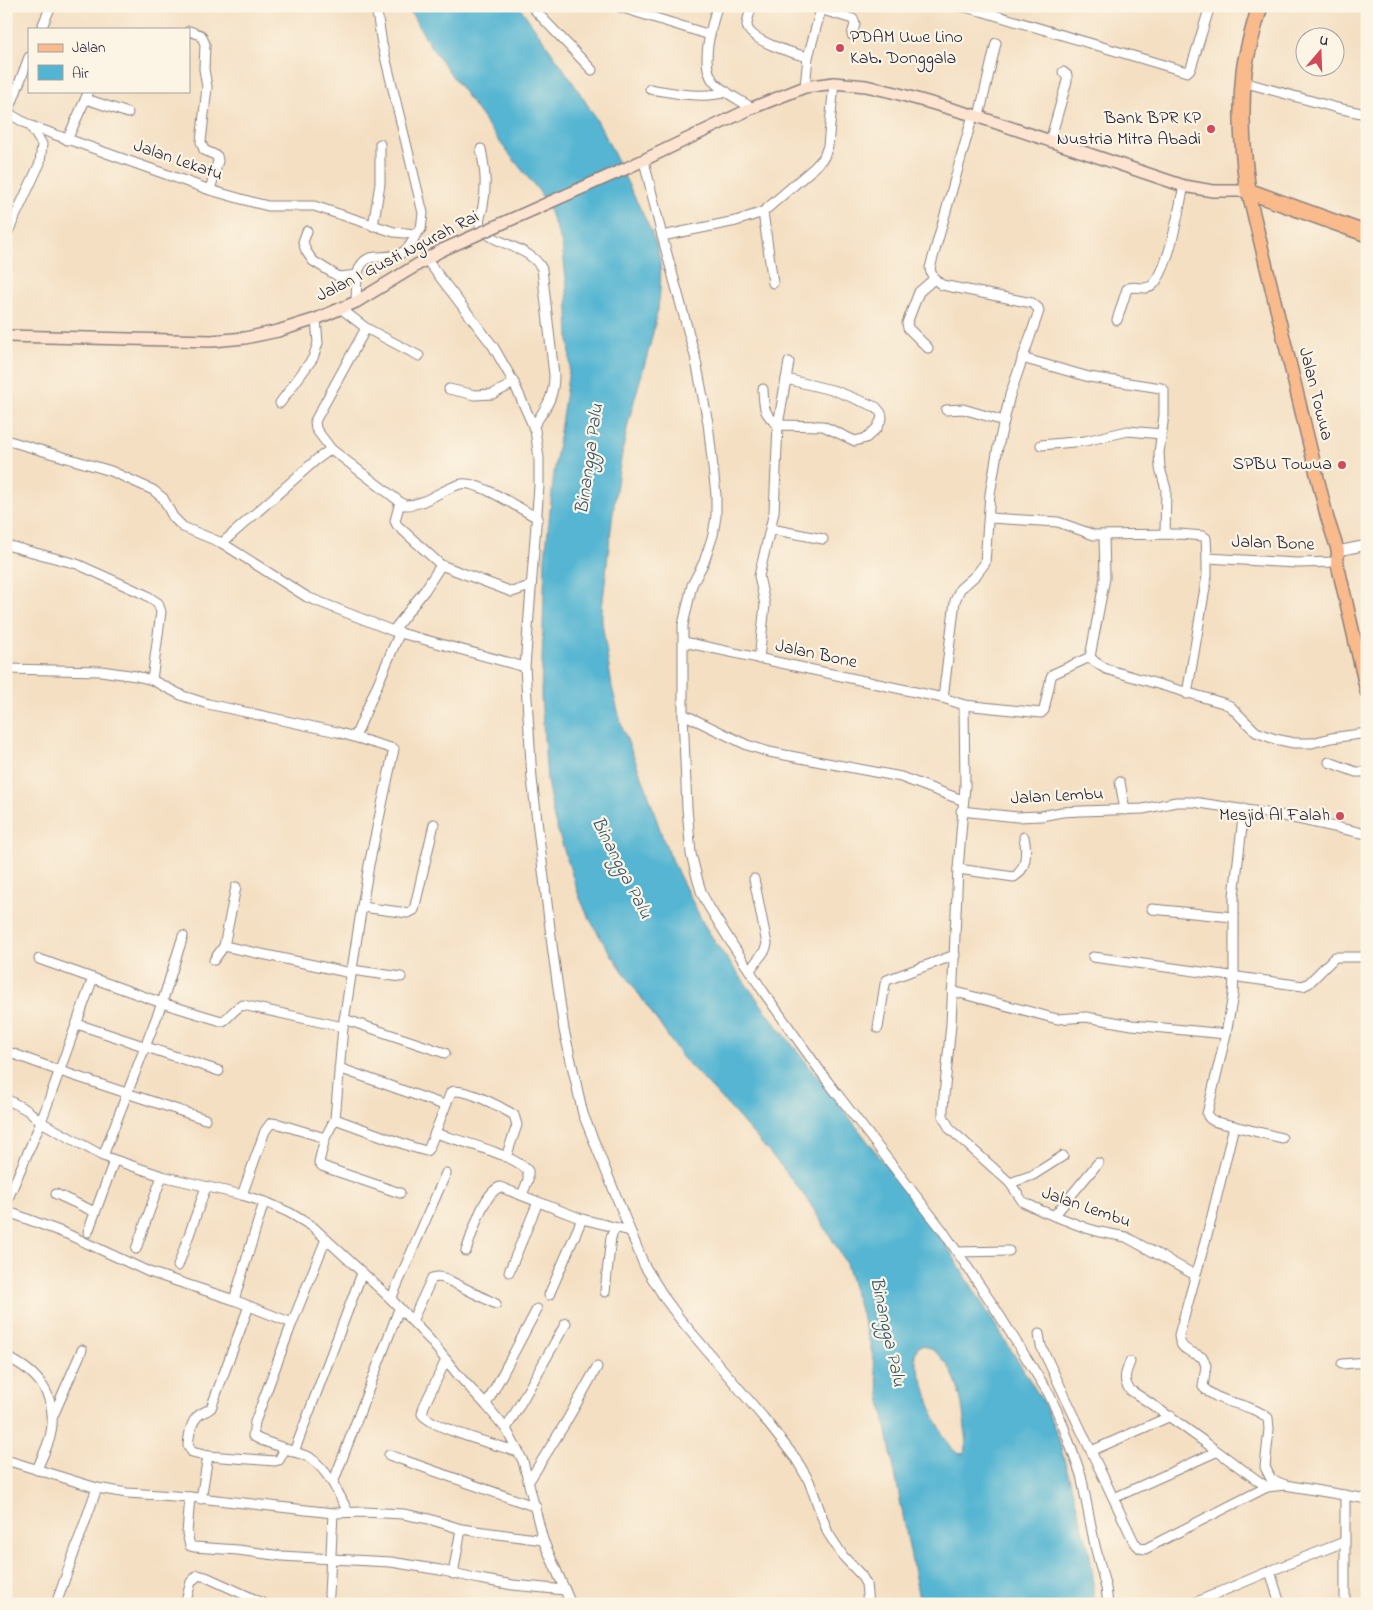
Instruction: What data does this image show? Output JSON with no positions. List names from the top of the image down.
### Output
{
  "streets": {
    "main road": ["Jalan I Gusti Ngurah Rai", "Jalan Towua"],
    "street": ["Jalan Lekatu", "Jalan Bone", "Jalan Lembu"]
  },
  "crossings": [
    ["Jalan I Gusti Ngurah Rai", "Jalan Towua"],
    ["Jalan Towua", "Jalan Bone"]
  ],
  "water": ["Binangga Palu"],
  "places": [
    "PDAM Uwe Lino Kab. Donggala",
    "Bank BPR KP Nustria Mitra Abadi",
    "SPBU Towua",
    "Mesjid Al Falah"
  ],
  "legend": ["Jalan", "Air"],
  "north": "top"
}
